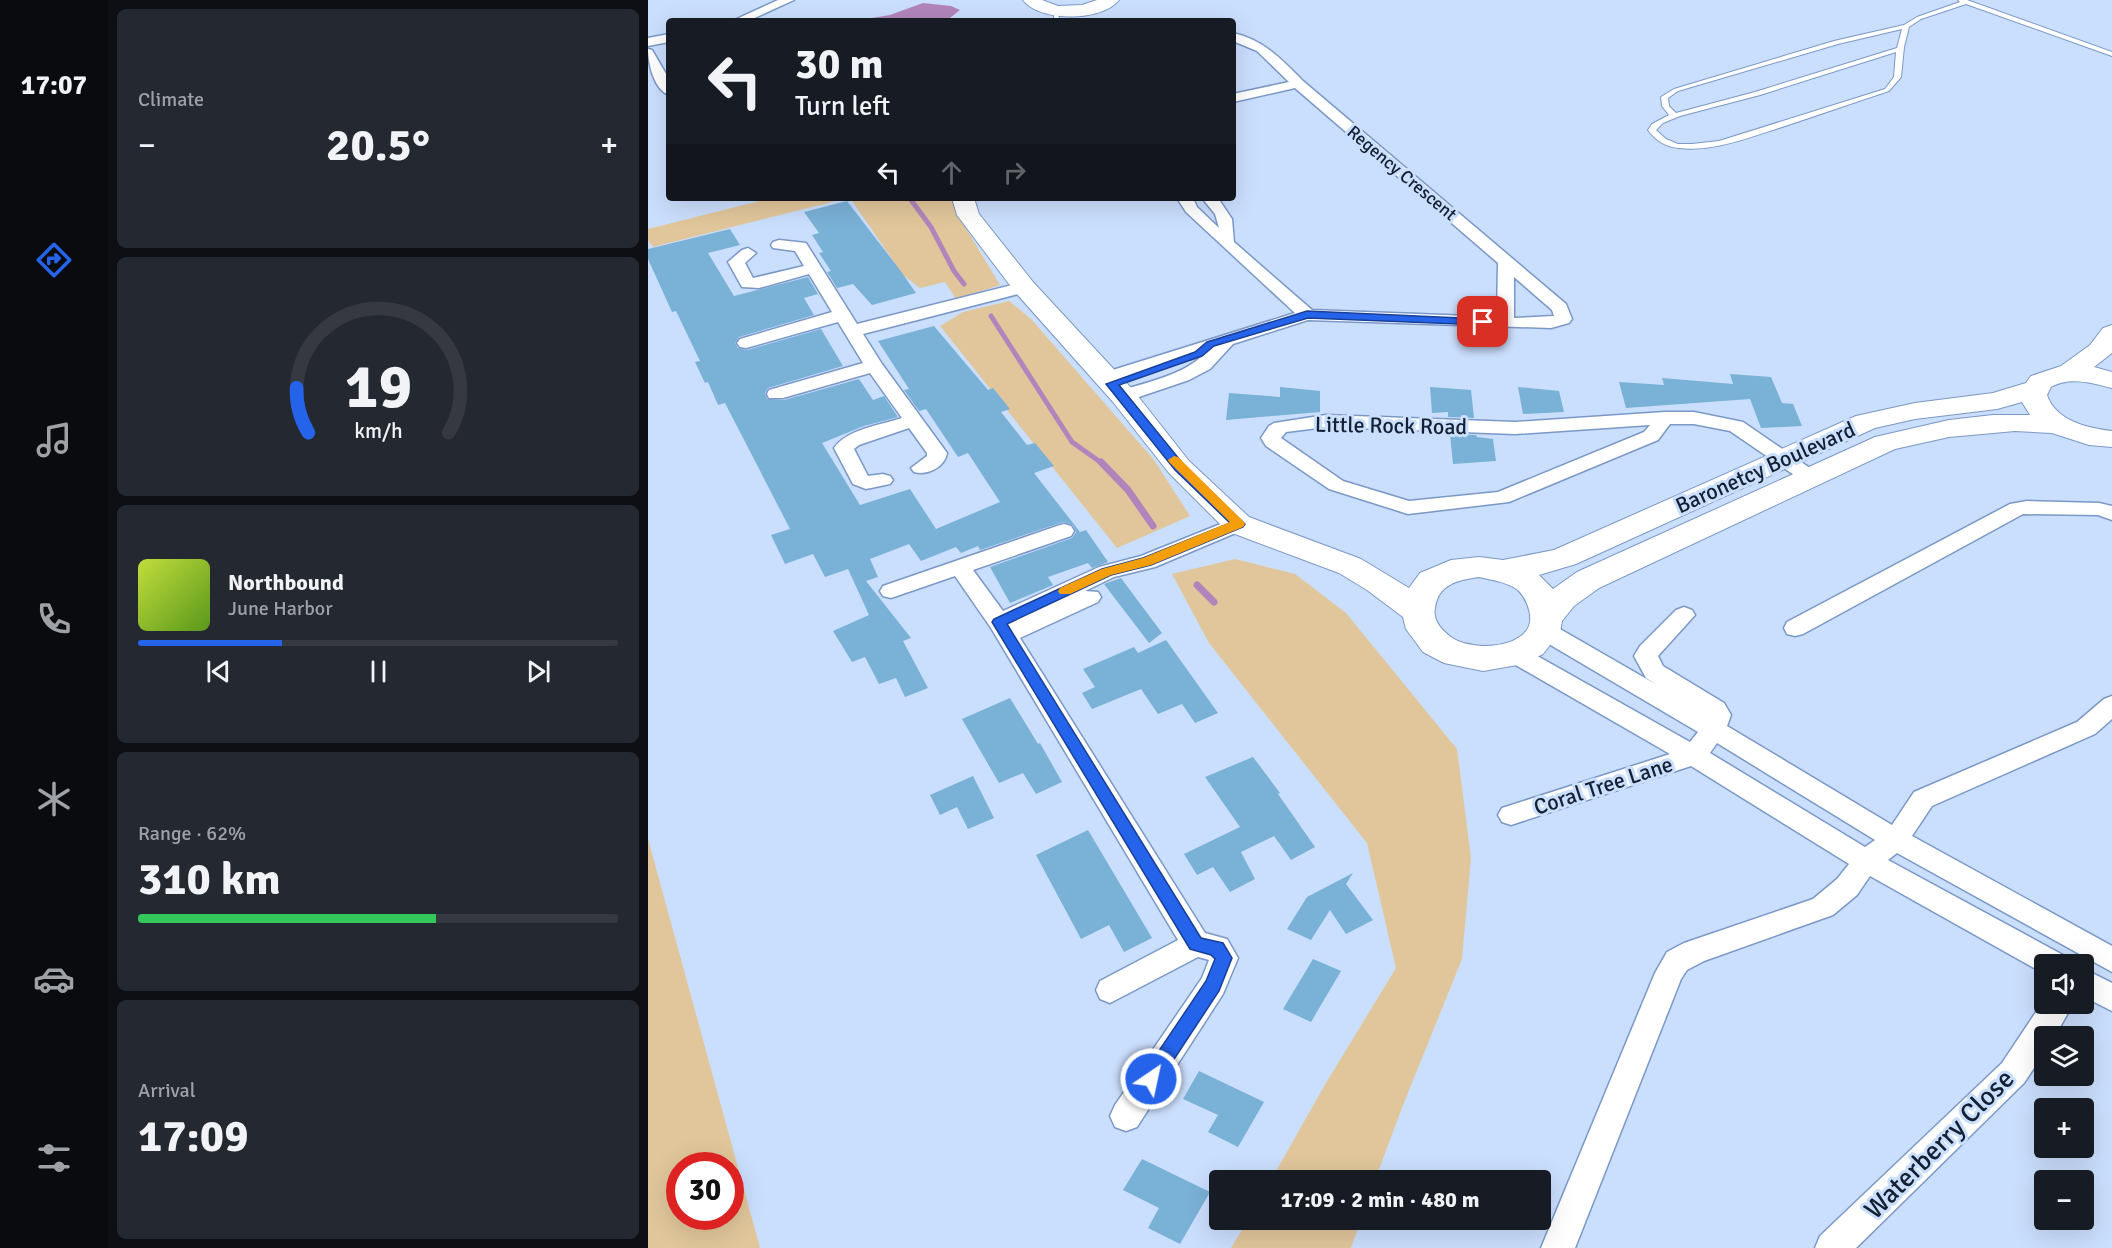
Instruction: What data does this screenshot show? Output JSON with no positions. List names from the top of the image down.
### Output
{
  "streets": {
    "street": [
      "Regency Crescent",
      "Little Rock Road",
      "Baronetcy Boulevard",
      "Coral Tree Lane",
      "Waterberry Close"
    ]
  },
  "crossings": [
    ["Little Rock Road", "Baronetcy Boulevard"]
  ],
  "page": {
    "tabs": "17:07",
    "tile": [
      "Climate",
      ["Range · 62%", "310 km"],
      ["Arrival", "17:09"]
    ],
    "turn": ["30 m", "Turn left"],
    "heat": ["−", "20.5°", "+"],
    "song": ["Northbound", "June Harbor"],
    "map_buttons": ["+", "−"],
    "limit": "30",
    "trip": "17:09 · 2 min · 480 m",
    "gauge": ["19", "km/h"]
  }
}
